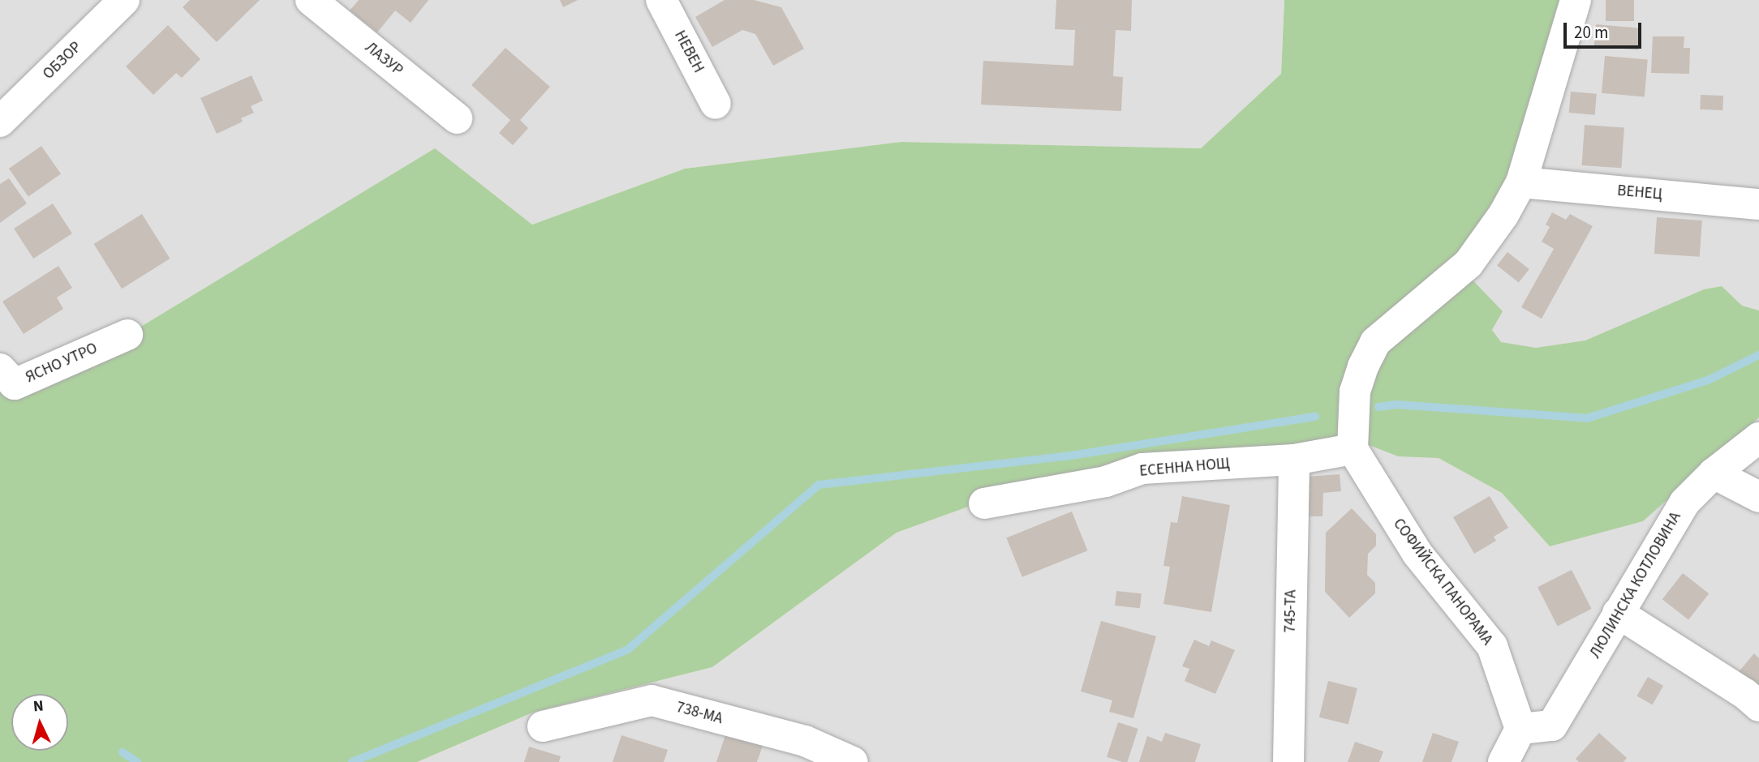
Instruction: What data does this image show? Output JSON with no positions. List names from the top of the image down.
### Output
{
  "streets": {
    "street": [
      "НЕВЕН",
      "ЛАЗУР",
      "ОБЗОР",
      "ВЕНЕЦ",
      "ЯСНО УТРО",
      "ЕСЕННА НОЩ",
      "СОФИЙСКА ПАНОРАМА",
      "ЛЮЛИНСКА КОТЛОВИНА",
      "745-ТА",
      "738-МА"
    ]
  },
  "crossings": [
    ["ЕСЕННА НОЩ", "СОФИЙСКА ПАНОРАМА"],
    ["ЕСЕННА НОЩ", "745-ТА"],
    ["СОФИЙСКА ПАНОРАМА", "ЛЮЛИНСКА КОТЛОВИНА"]
  ],
  "scale_bar": "20 m",
  "north": "top"
}
